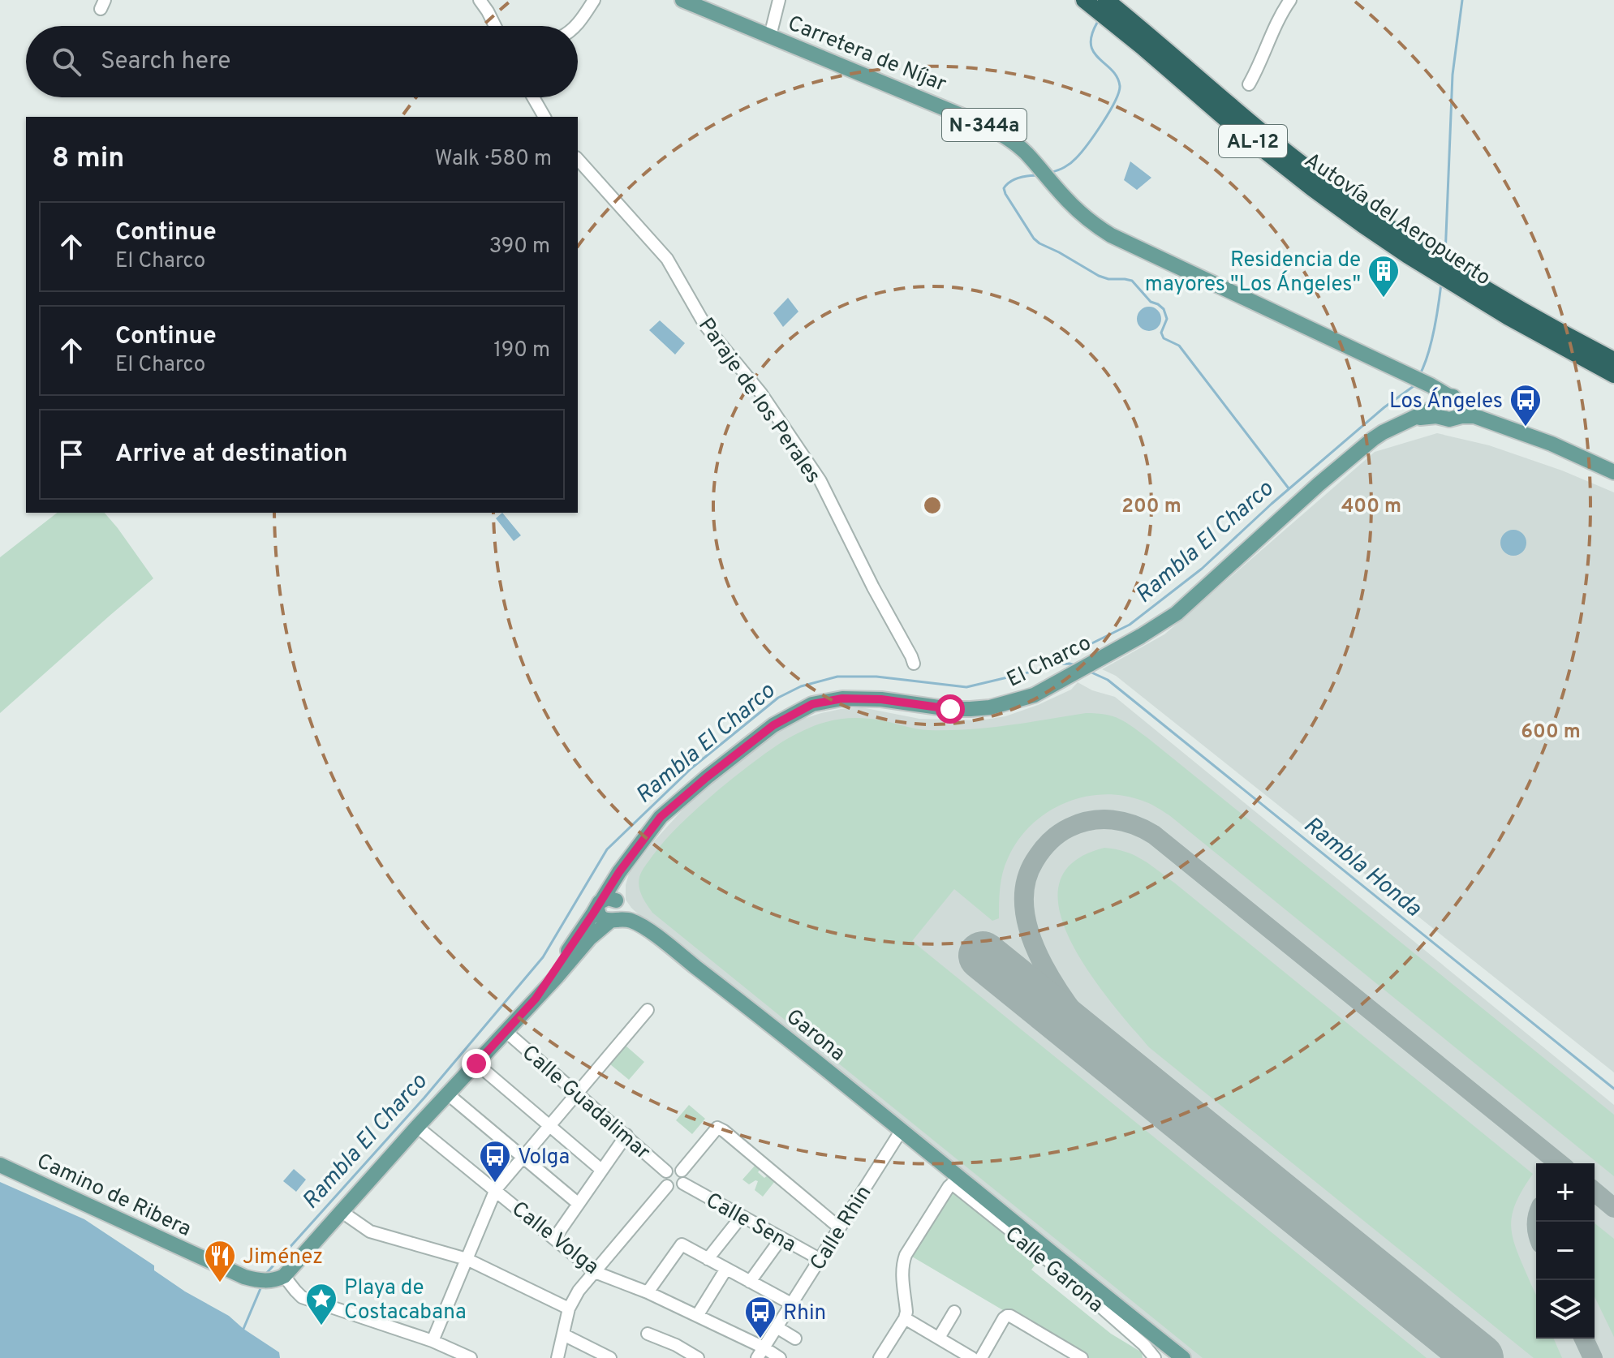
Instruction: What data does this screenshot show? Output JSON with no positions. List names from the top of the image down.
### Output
{
  "streets": {
    "highway": ["AL-12", "Autovía del Aeropuerto"],
    "main road": [
      "Carretera de Níjar",
      "N-344a",
      "El Charco",
      "Garona",
      "Camino de Ribera"
    ],
    "street": [
      "Paraje de los Perales",
      "Calle Guadalimar",
      "Calle Sena",
      "Calle Rhin",
      "Calle Volga",
      "Calle Garona"
    ]
  },
  "crossings": [
    ["Carretera de Níjar", "El Charco"],
    ["Garona", "Calle Rhin"],
    ["Garona", "Calle Garona"],
    ["Calle Guadalimar", "Calle Sena"],
    ["Calle Sena", "Calle Rhin"],
    ["Calle Rhin", "Calle Volga"]
  ],
  "water": ["Rambla El Charco", "Rambla Honda"],
  "places": {
    "building": ["Residencia de mayores \"Los Ángeles\""],
    "bus stop": ["Los Ángeles", "Volga", "Rhin"],
    "restaurant": ["Jiménez"],
    "place": ["Playa de Costacabana"]
  },
  "page": {
    "search": "Search here",
    "heading": ["8 min", "Walk · 580 m"],
    "list": [
      ["Continue", "El Charco", "390 m"],
      ["Continue", "El Charco", "190 m"],
      "Arrive at destination"
    ],
    "map_buttons": ["+", "−"]
  },
  "rings": ["200 m", "400 m", "600 m"]
}
